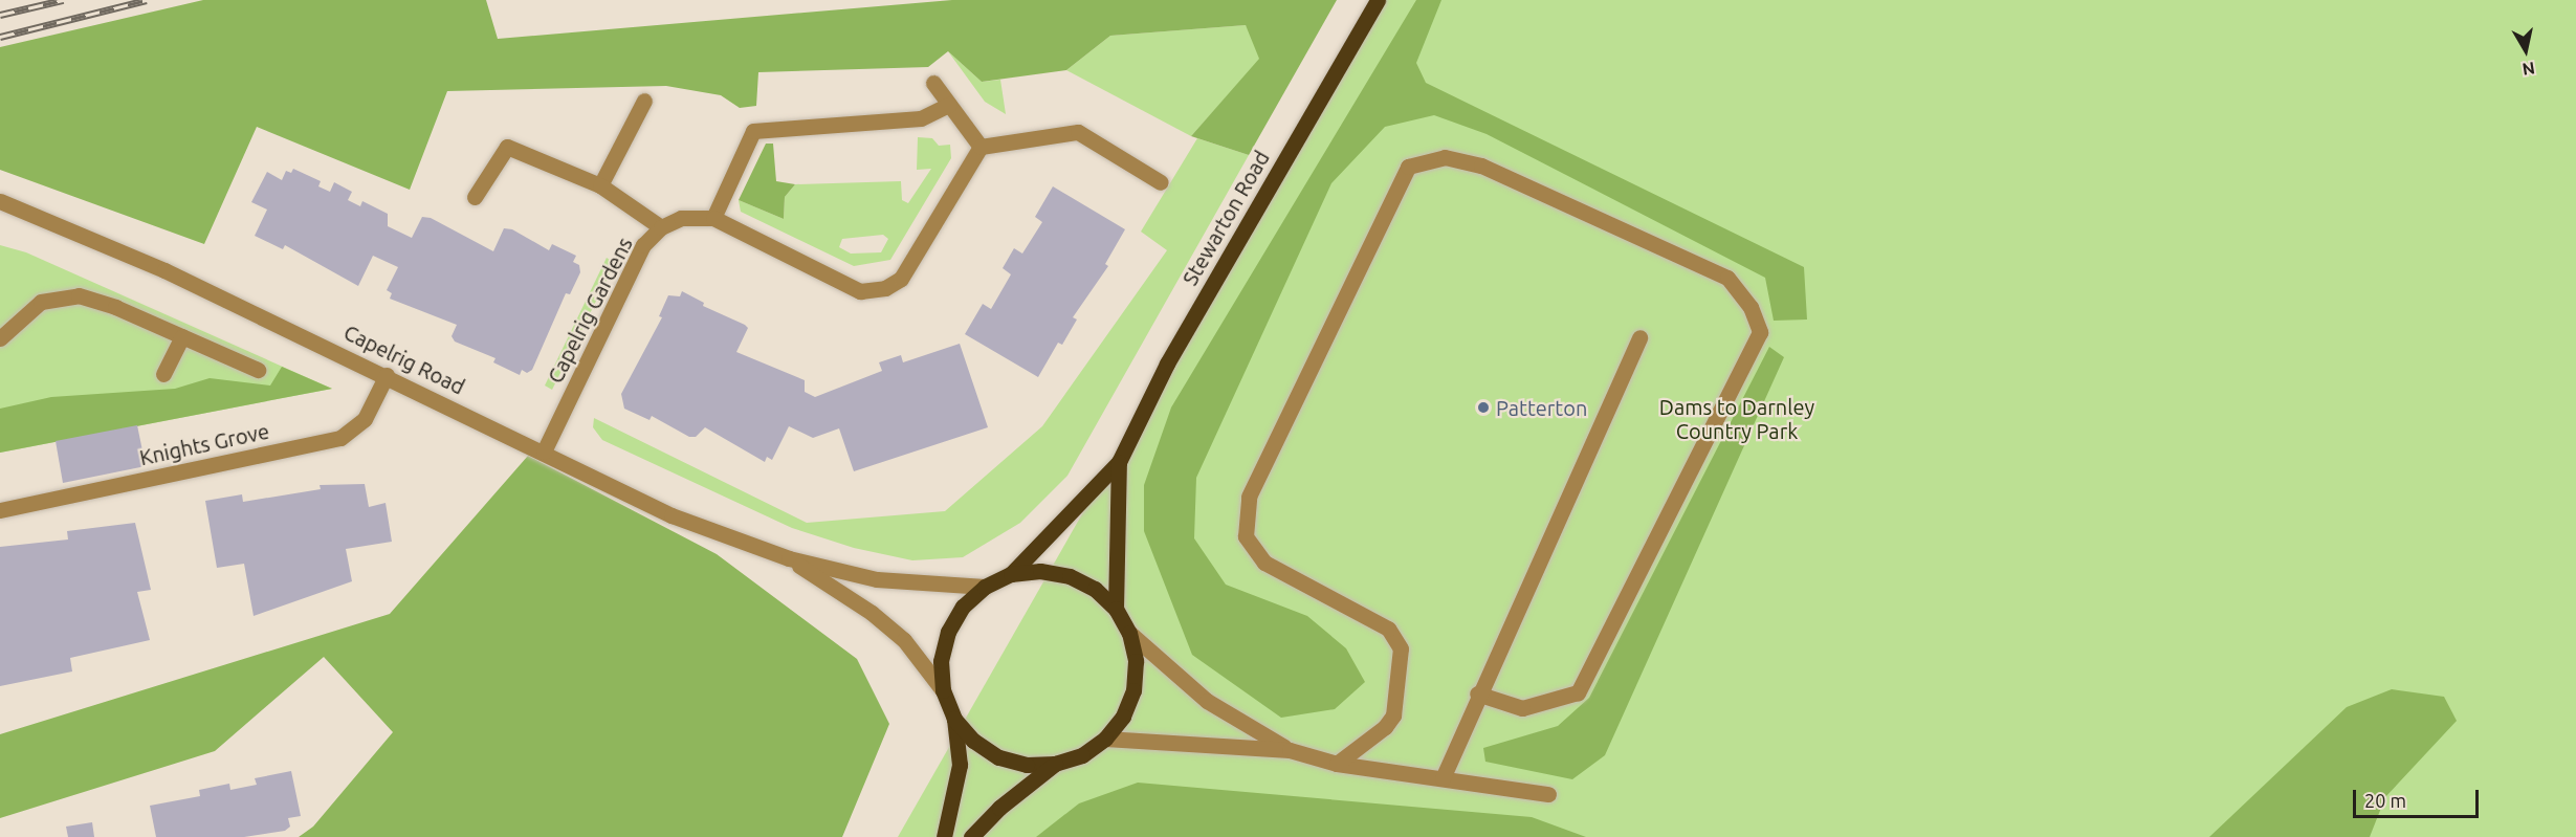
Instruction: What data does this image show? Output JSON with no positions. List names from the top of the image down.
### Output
{
  "streets": {
    "main road": ["Stewarton Road"],
    "street": ["Capelrig Gardens", "Capelrig Road", "Knights Grove"]
  },
  "crossings": [
    ["Stewarton Road", "Capelrig Road"],
    ["Capelrig Gardens", "Capelrig Road"],
    ["Capelrig Road", "Knights Grove"]
  ],
  "parks": ["Dams to Darnley Country Park"],
  "places": ["Patterton"],
  "scale_bar": "20 m",
  "north": "bottom"
}
